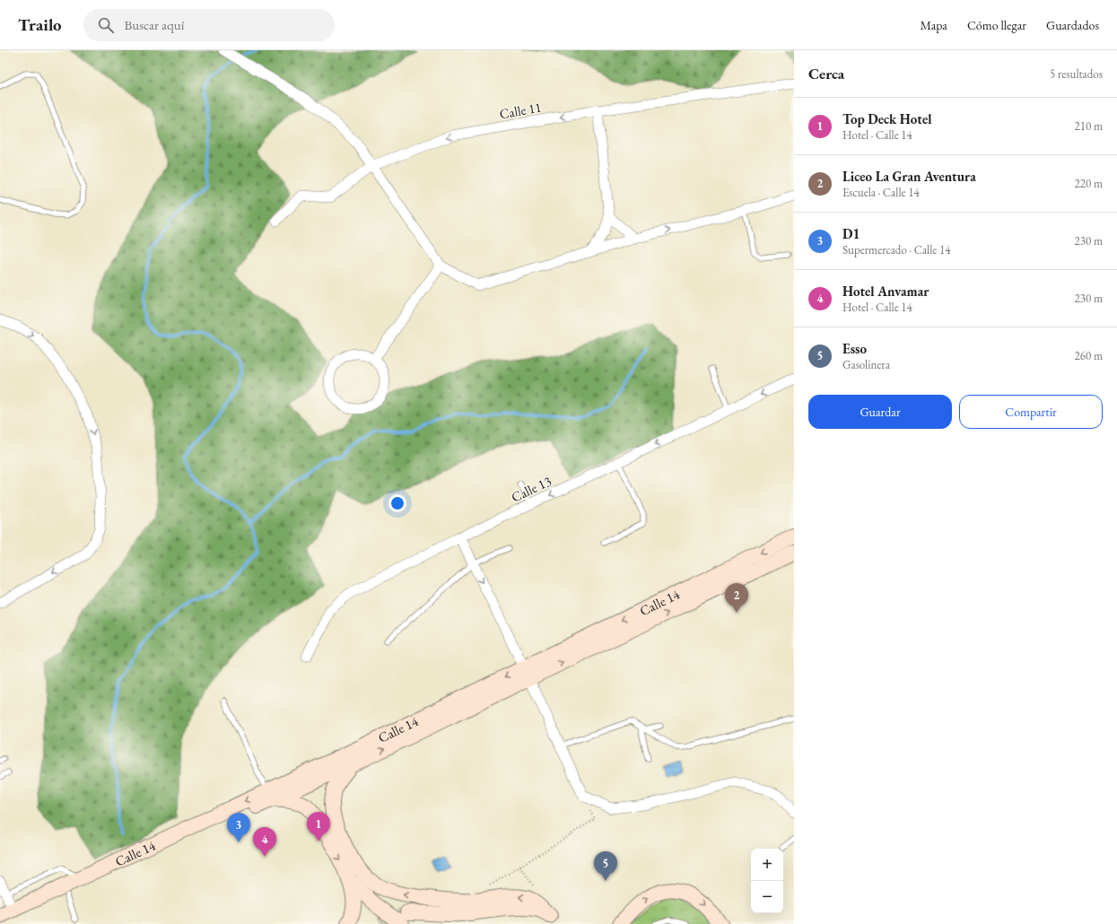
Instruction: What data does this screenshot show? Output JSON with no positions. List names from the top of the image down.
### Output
{
  "streets": {
    "main road": ["Calle 14"],
    "street": ["Calle 11", "Calle 13"]
  },
  "one_way": ["Calle 11", "Calle 13"],
  "page": {
    "header": "Trailo",
    "search": "Buscar aquí",
    "nav": ["Mapa", "Cómo llegar", "Guardados"],
    "heading": ["Cerca", "5 resultados"],
    "list": [
      {
        "mark": "1",
        "name": "Top Deck Hotel",
        "note": "Hotel · Calle 14",
        "value": "210 m"
      },
      {
        "mark": "2",
        "name": "Liceo La Gran Aventura",
        "note": "Escuela · Calle 14",
        "value": "220 m"
      },
      {
        "mark": "3",
        "name": "D1",
        "note": "Supermercado · Calle 14",
        "value": "230 m"
      },
      {
        "mark": "4",
        "name": "Hotel Anvamar",
        "note": "Hotel · Calle 14",
        "value": "230 m"
      },
      {
        "mark": "5",
        "name": "Esso",
        "note": "Gasolinera",
        "value": "260 m"
      }
    ],
    "buttons": ["Guardar", "Compartir"],
    "pins": [
      "2",
      "1",
      "3",
      "4",
      "5"
    ],
    "map_buttons": ["+", "−"]
  }
}
